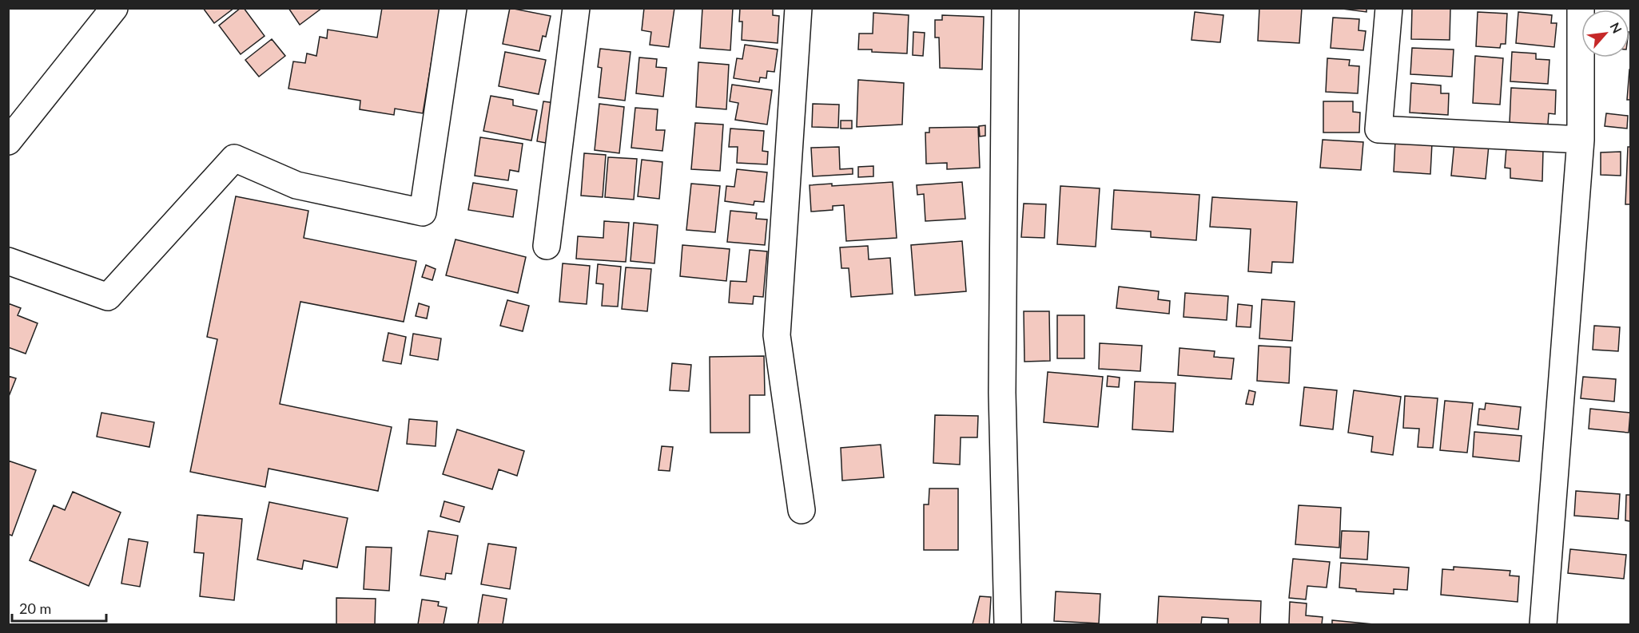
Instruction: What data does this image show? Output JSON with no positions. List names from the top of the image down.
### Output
{
  "scale_bar": "20 m",
  "north": "top right"
}
